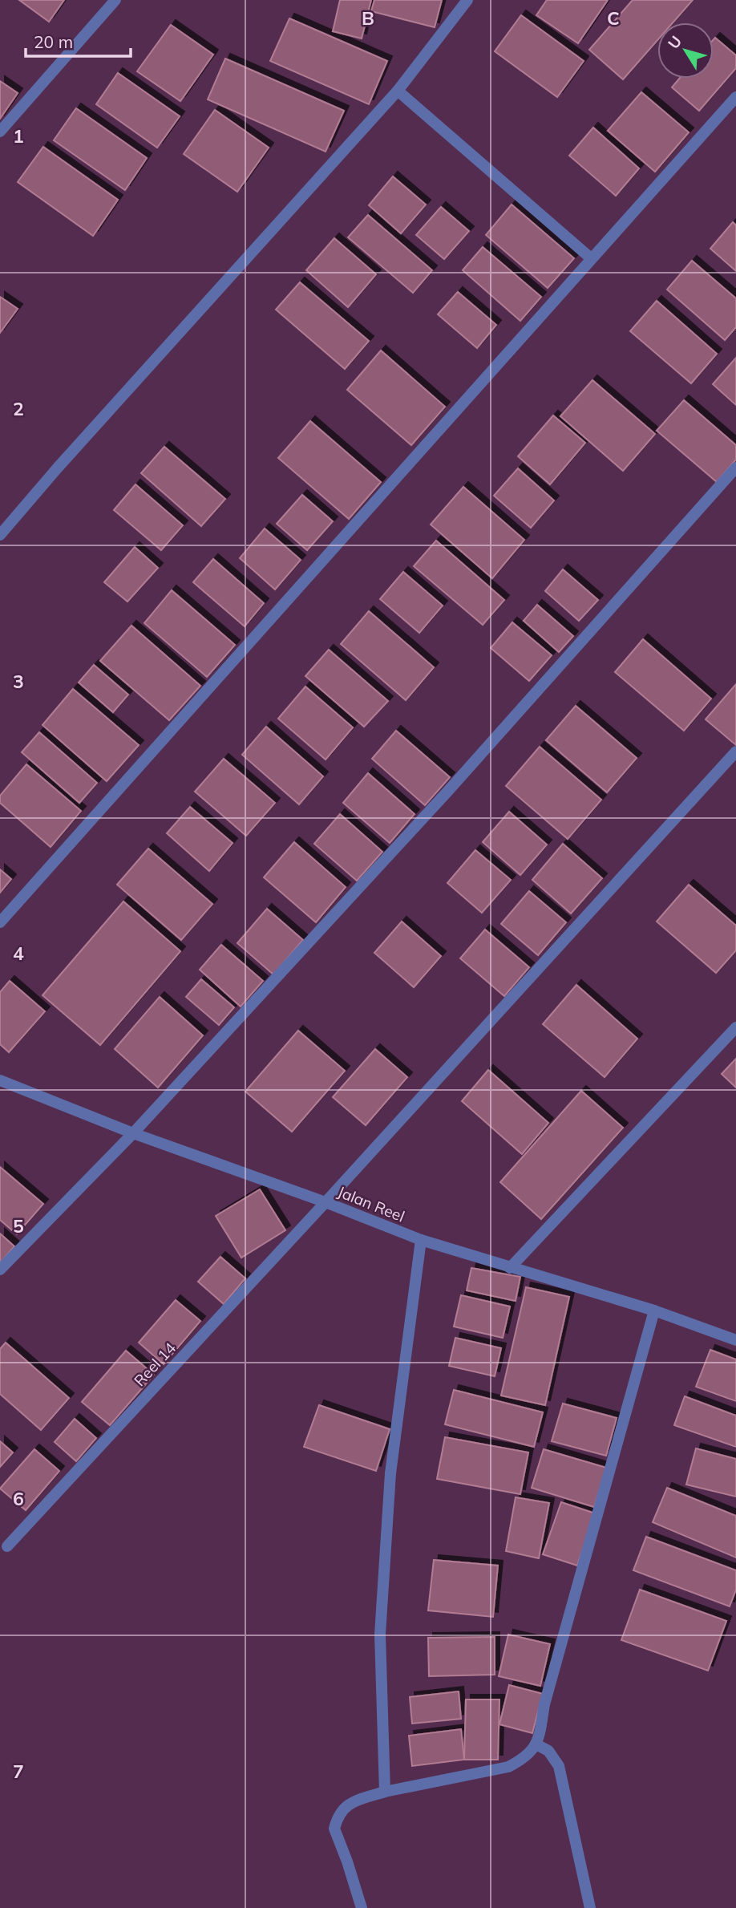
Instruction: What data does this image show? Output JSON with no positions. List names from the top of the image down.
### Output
{
  "streets": {
    "street": ["Jalan Reel", "Reel 14"]
  },
  "crossings": [
    ["Jalan Reel", "Reel 14"]
  ],
  "scale_bar": "20 m",
  "north": "top left",
  "grid": {
    "columns": ["B", "C"],
    "rows": [
      "1",
      "2",
      "3",
      "4",
      "5",
      "6",
      "7"
    ]
  }
}
